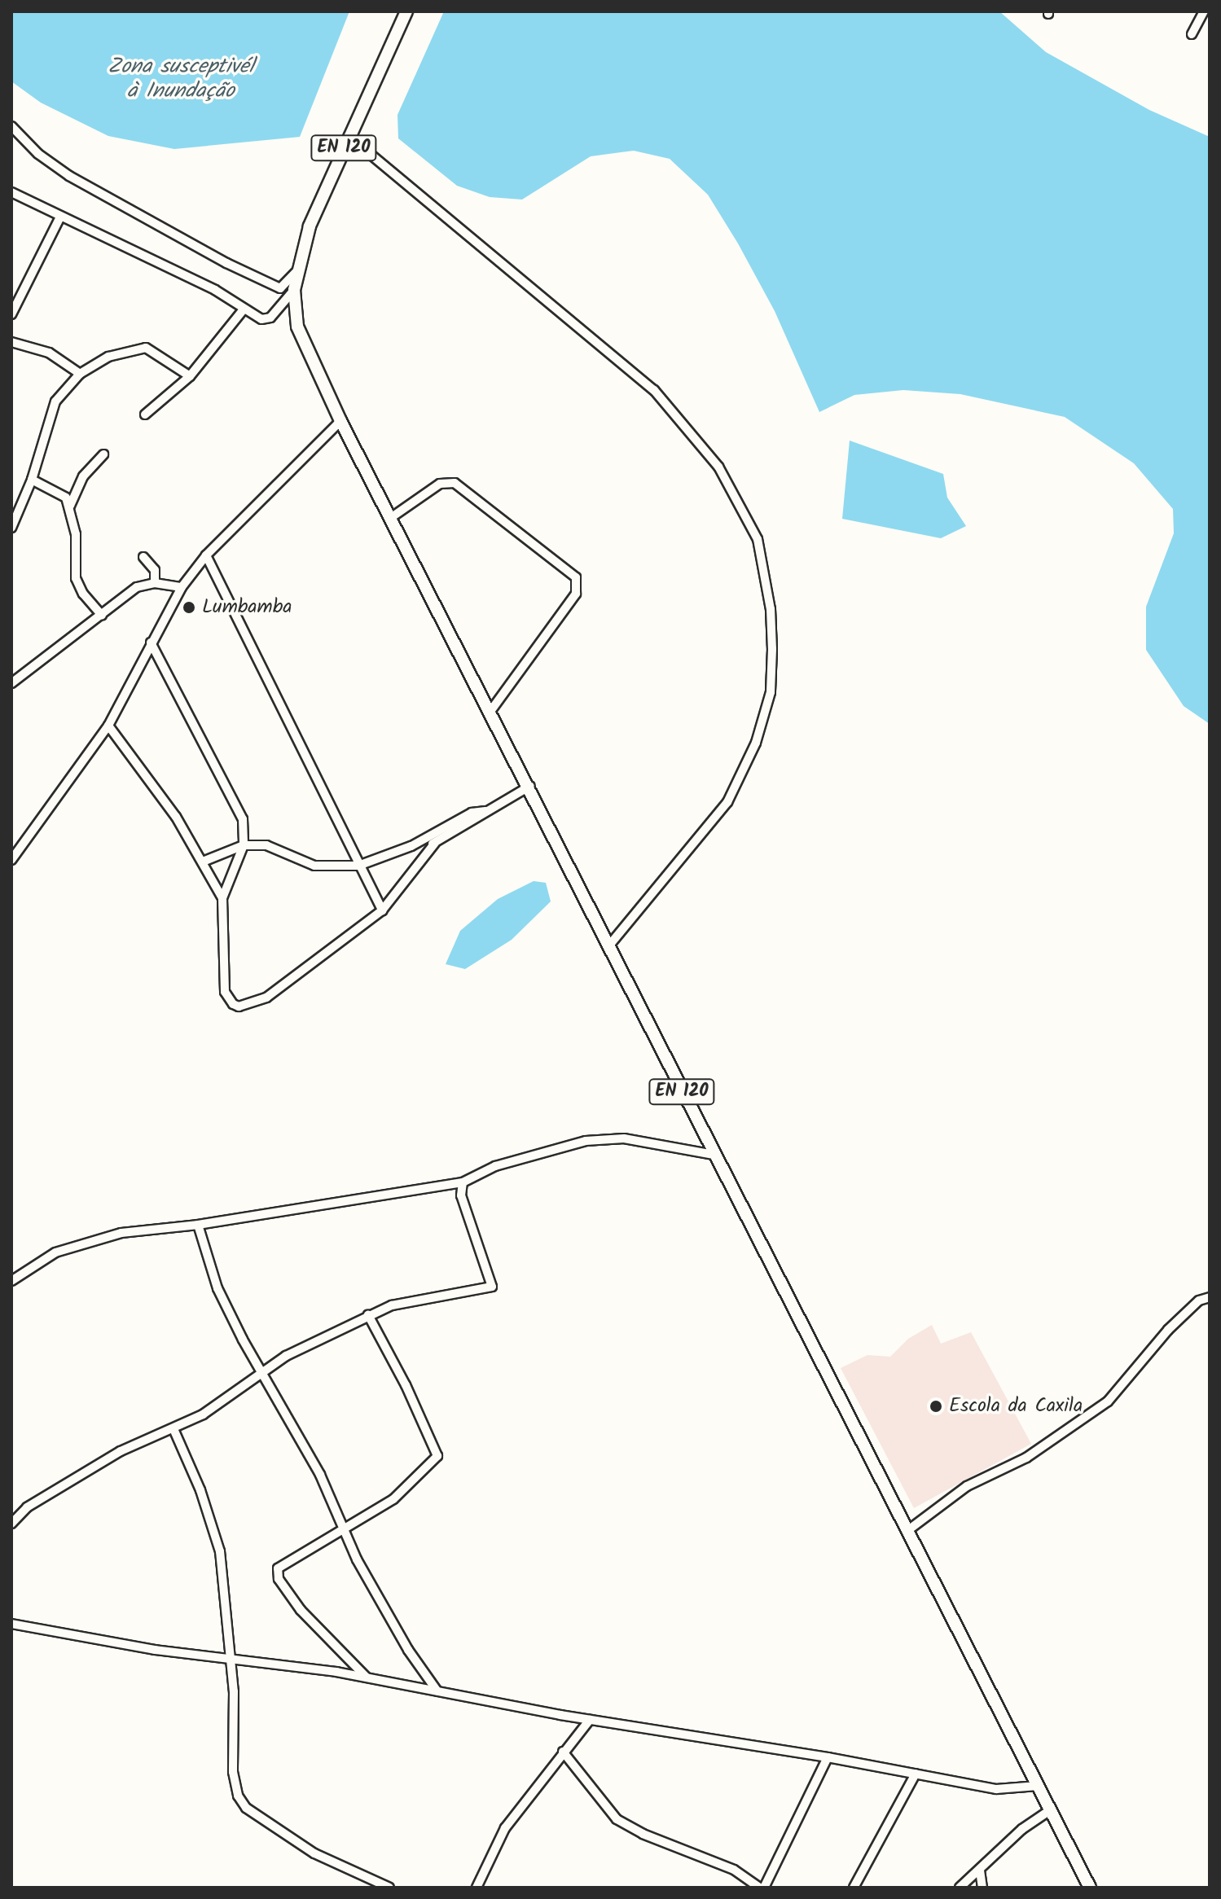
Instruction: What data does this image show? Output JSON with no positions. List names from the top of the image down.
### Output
{
  "streets": {
    "main road": ["EN 120"]
  },
  "water": ["Zona susceptivél à Inundação"],
  "places": ["Lumbamba", "Escola da Caxila"]
}
